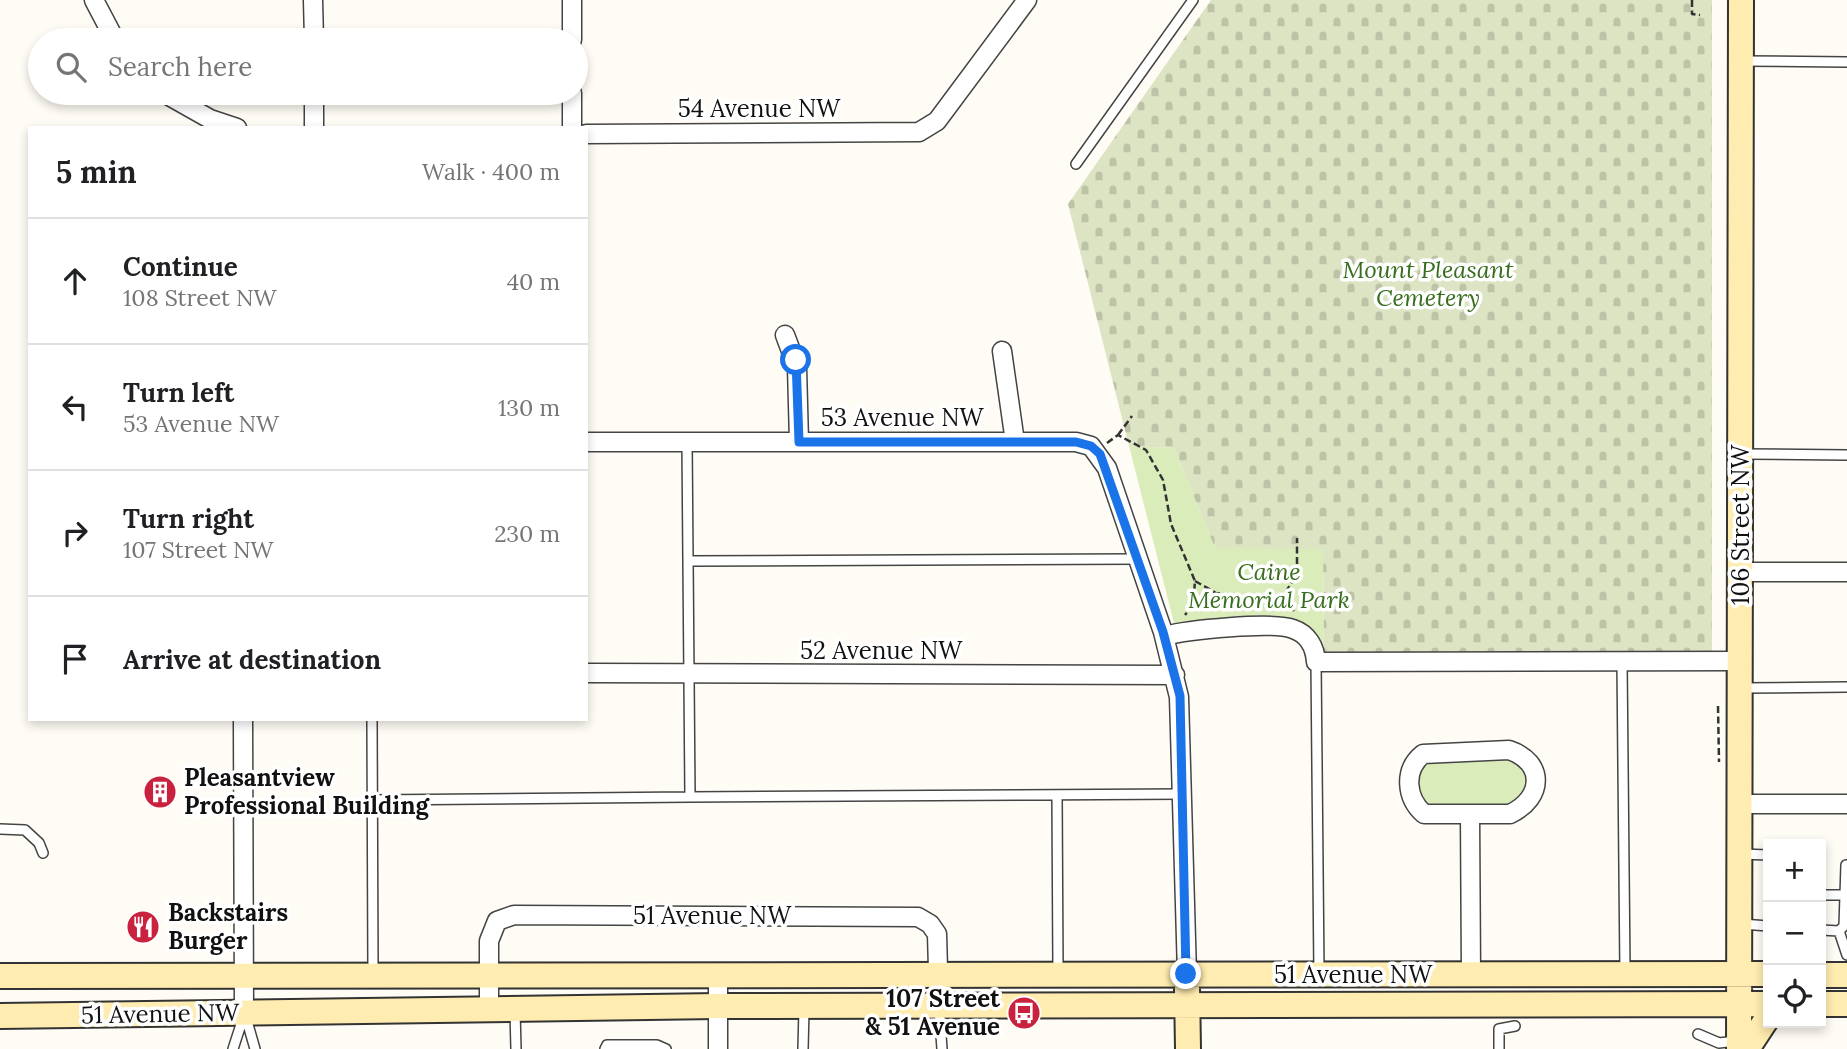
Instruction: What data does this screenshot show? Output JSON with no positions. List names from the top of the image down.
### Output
{
  "streets": {
    "main road": ["106 Street NW", "51 Avenue NW"],
    "street": ["54 Avenue NW", "53 Avenue NW", "52 Avenue NW"]
  },
  "crossings": [
    ["106 Street NW", "51 Avenue NW"]
  ],
  "parks": ["Mount Pleasant Cemetery", "Caine Memorial Park"],
  "places": {
    "building": ["Pleasantview Professional Building"],
    "restaurant": ["Backstairs Burger"],
    "bus stop": ["107 Street & 51 Avenue"]
  },
  "page": {
    "search": "Search here",
    "heading": ["5 min", "Walk · 400 m"],
    "list": [
      ["Continue", "108 Street NW", "40 m"],
      ["Turn left", "53 Avenue NW", "130 m"],
      ["Turn right", "107 Street NW", "230 m"],
      "Arrive at destination"
    ],
    "map_buttons": ["+", "−"]
  }
}
